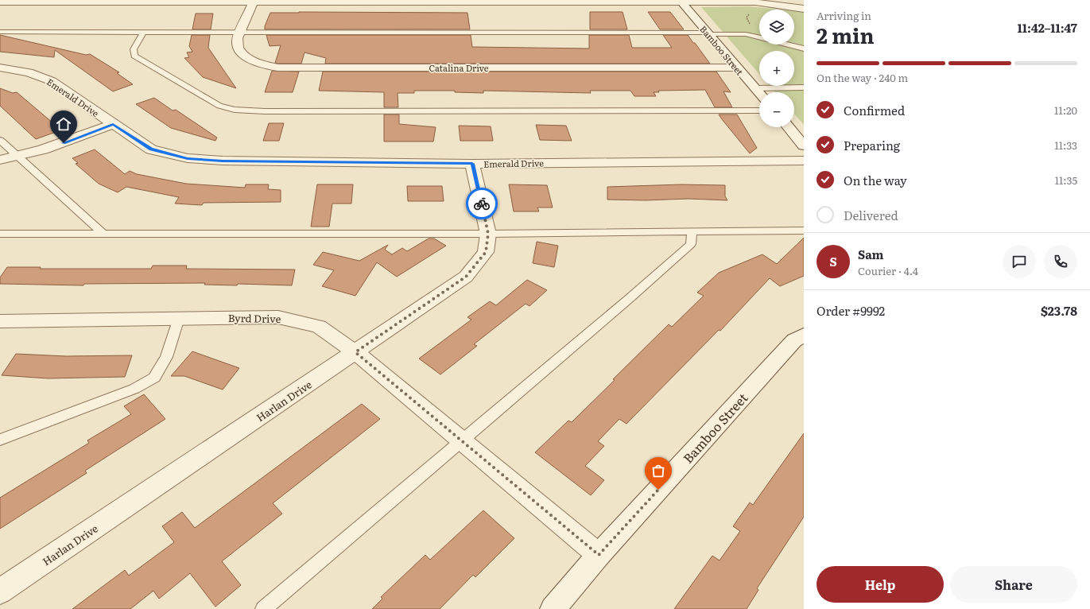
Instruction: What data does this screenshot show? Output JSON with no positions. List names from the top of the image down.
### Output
{
  "streets": {
    "street": [
      "Bamboo Street",
      "Catalina Drive",
      "Emerald Drive",
      "Byrd Drive",
      "Harlan Drive"
    ]
  },
  "crossings": [
    ["Bamboo Street", "Catalina Drive"],
    ["Bamboo Street", "Byrd Drive"],
    ["Emerald Drive", "Harlan Drive"],
    ["Byrd Drive", "Harlan Drive"]
  ],
  "page": {
    "heading": ["2 min", "Arriving in", "11:42–11:47"],
    "panel": [
      "Sam",
      "Courier · 4.4",
      "Order #9992",
      "$23.78"
    ],
    "map_buttons": ["+", "−"],
    "bar": "On the way · 240 m",
    "list": [
      ["Confirmed", "11:20"],
      ["Preparing", "11:33"],
      ["On the way", "11:35"],
      "Delivered"
    ],
    "round": "S",
    "buttons": ["Help", "Share"]
  }
}
